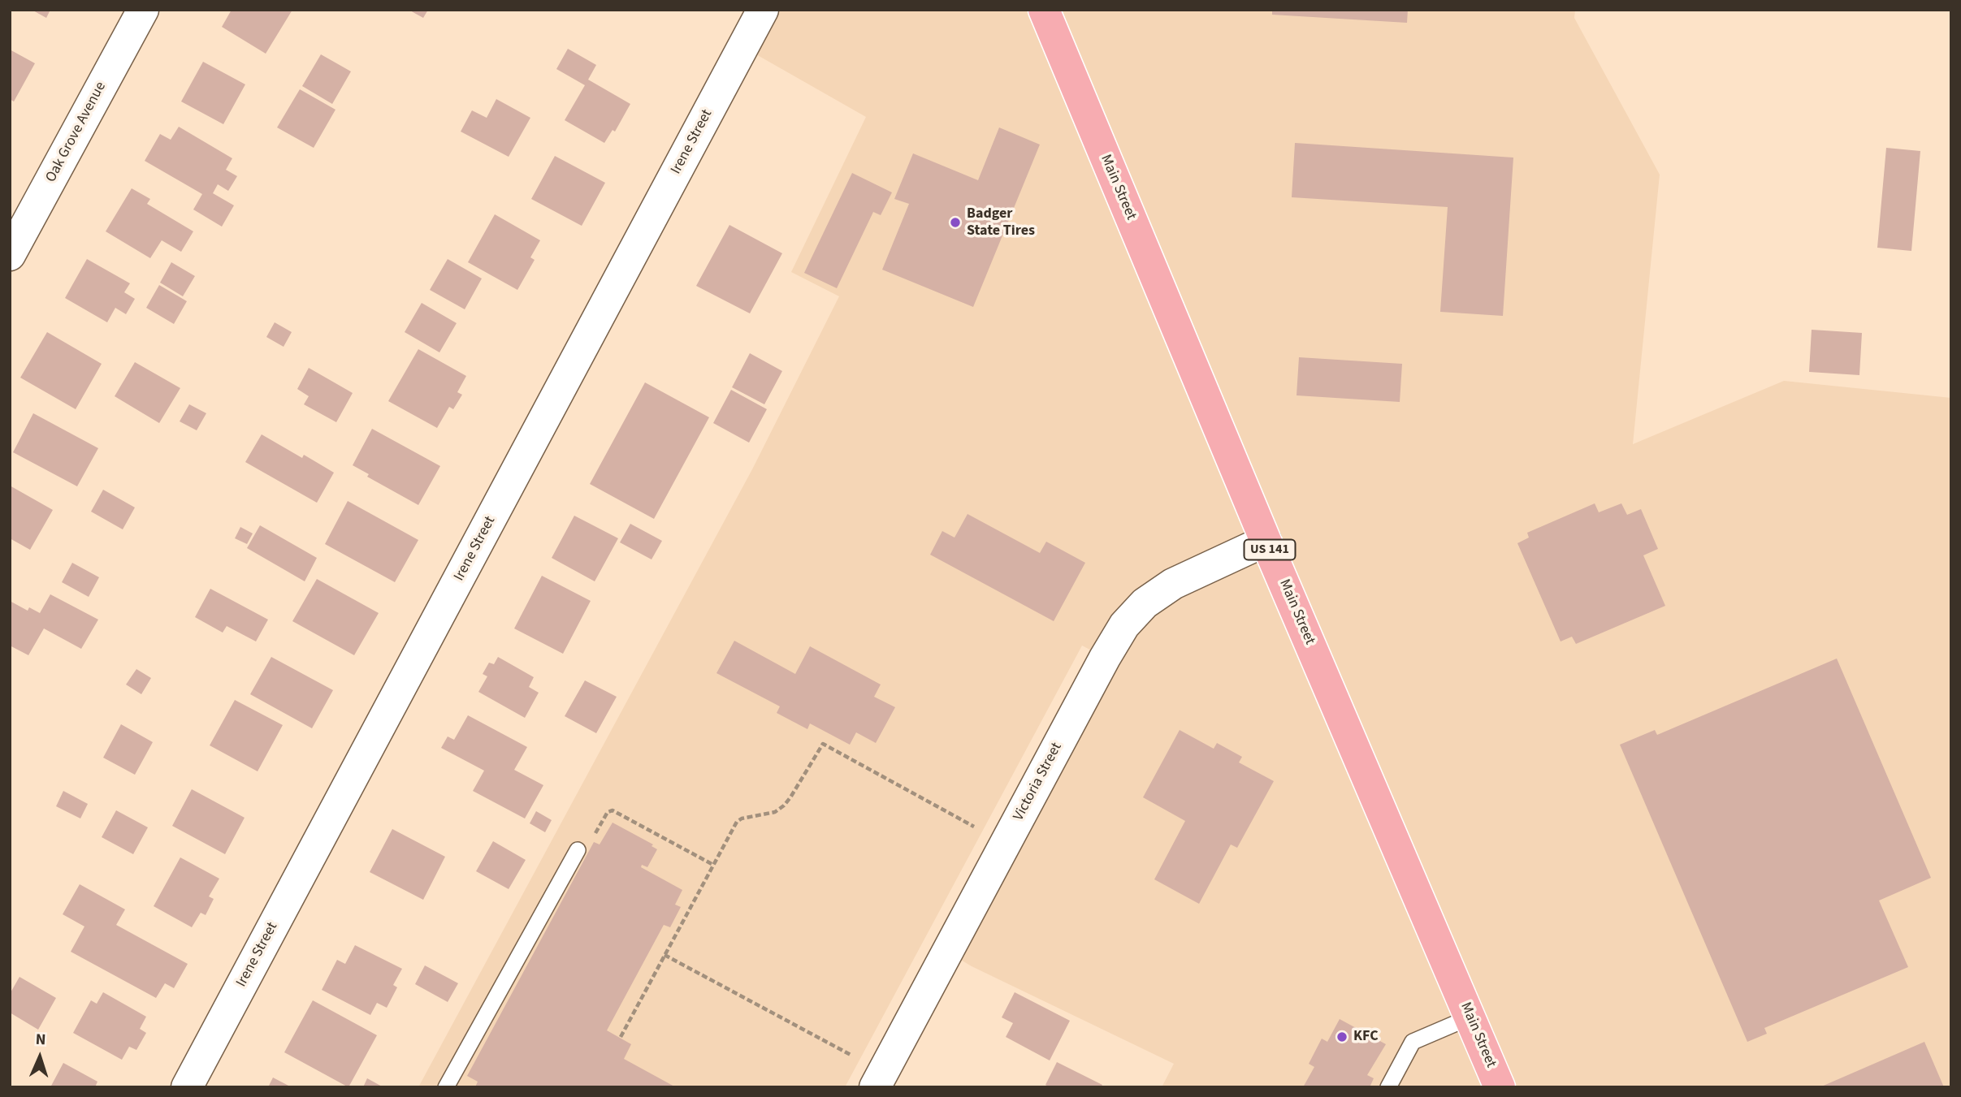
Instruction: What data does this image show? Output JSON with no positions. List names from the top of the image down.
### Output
{
  "streets": {
    "main road": ["Main Street", "US 141"],
    "street": ["Oak Grove Avenue", "Irene Street", "Victoria Street"]
  },
  "crossings": [
    ["Main Street", "Victoria Street"]
  ],
  "places": ["Badger State Tires", "KFC"],
  "north": "top"
}
